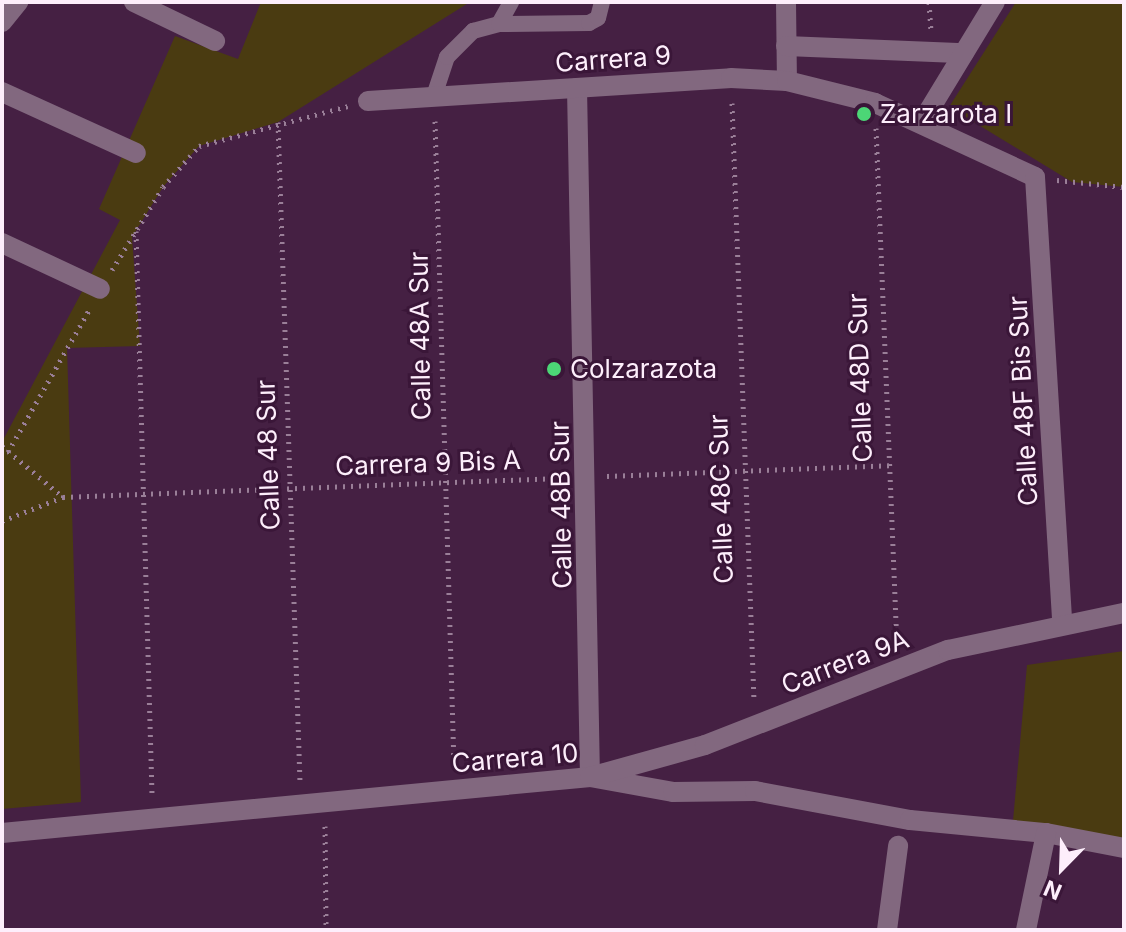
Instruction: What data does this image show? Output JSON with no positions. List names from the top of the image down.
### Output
{
  "streets": {
    "street": [
      "Carrera 9",
      "Calle 48F Bis Sur",
      "Calle 48B Sur",
      "Carrera 9A",
      "Carrera 10"
    ],
    "path": [
      "Calle 48A Sur",
      "Calle 48D Sur",
      "Calle 48 Sur",
      "Carrera 9 Bis A",
      "Calle 48C Sur"
    ]
  },
  "crossings": [
    ["Carrera 9", "Calle 48A Sur"],
    ["Carrera 9", "Calle 48D Sur"],
    ["Carrera 9", "Calle 48F Bis Sur"],
    ["Carrera 9", "Calle 48C Sur"],
    ["Carrera 9", "Calle 48B Sur"],
    ["Calle 48A Sur", "Carrera 9 Bis A"],
    ["Calle 48D Sur", "Carrera 9 Bis A"],
    ["Calle 48F Bis Sur", "Carrera 9A"],
    ["Calle 48 Sur", "Carrera 9 Bis A"],
    ["Carrera 9 Bis A", "Calle 48C Sur"],
    ["Carrera 9 Bis A", "Calle 48B Sur"],
    ["Calle 48C Sur", "Carrera 9A"],
    ["Calle 48B Sur", "Carrera 9A"],
    ["Calle 48B Sur", "Carrera 10"],
    ["Carrera 9A", "Carrera 10"]
  ],
  "places": ["Zarzarota I", "Colzarazota"],
  "north": "bottom left"
}
